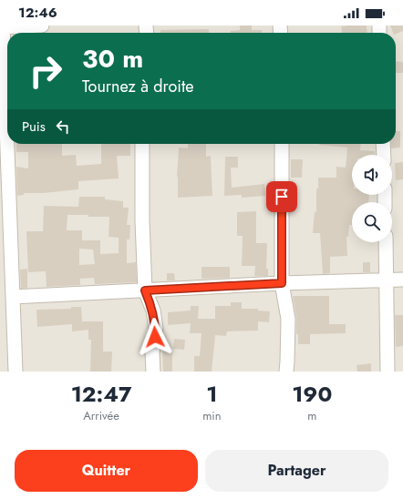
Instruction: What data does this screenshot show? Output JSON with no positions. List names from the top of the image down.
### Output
{
  "page": {
    "status": "12:46",
    "turn": ["30 m", "Tournez à droite"],
    "then": "Puis",
    "eta": [
      "12:47",
      "Arrivée",
      "1",
      "min",
      "190",
      "m"
    ],
    "buttons": ["Quitter", "Partager"]
  }
}
